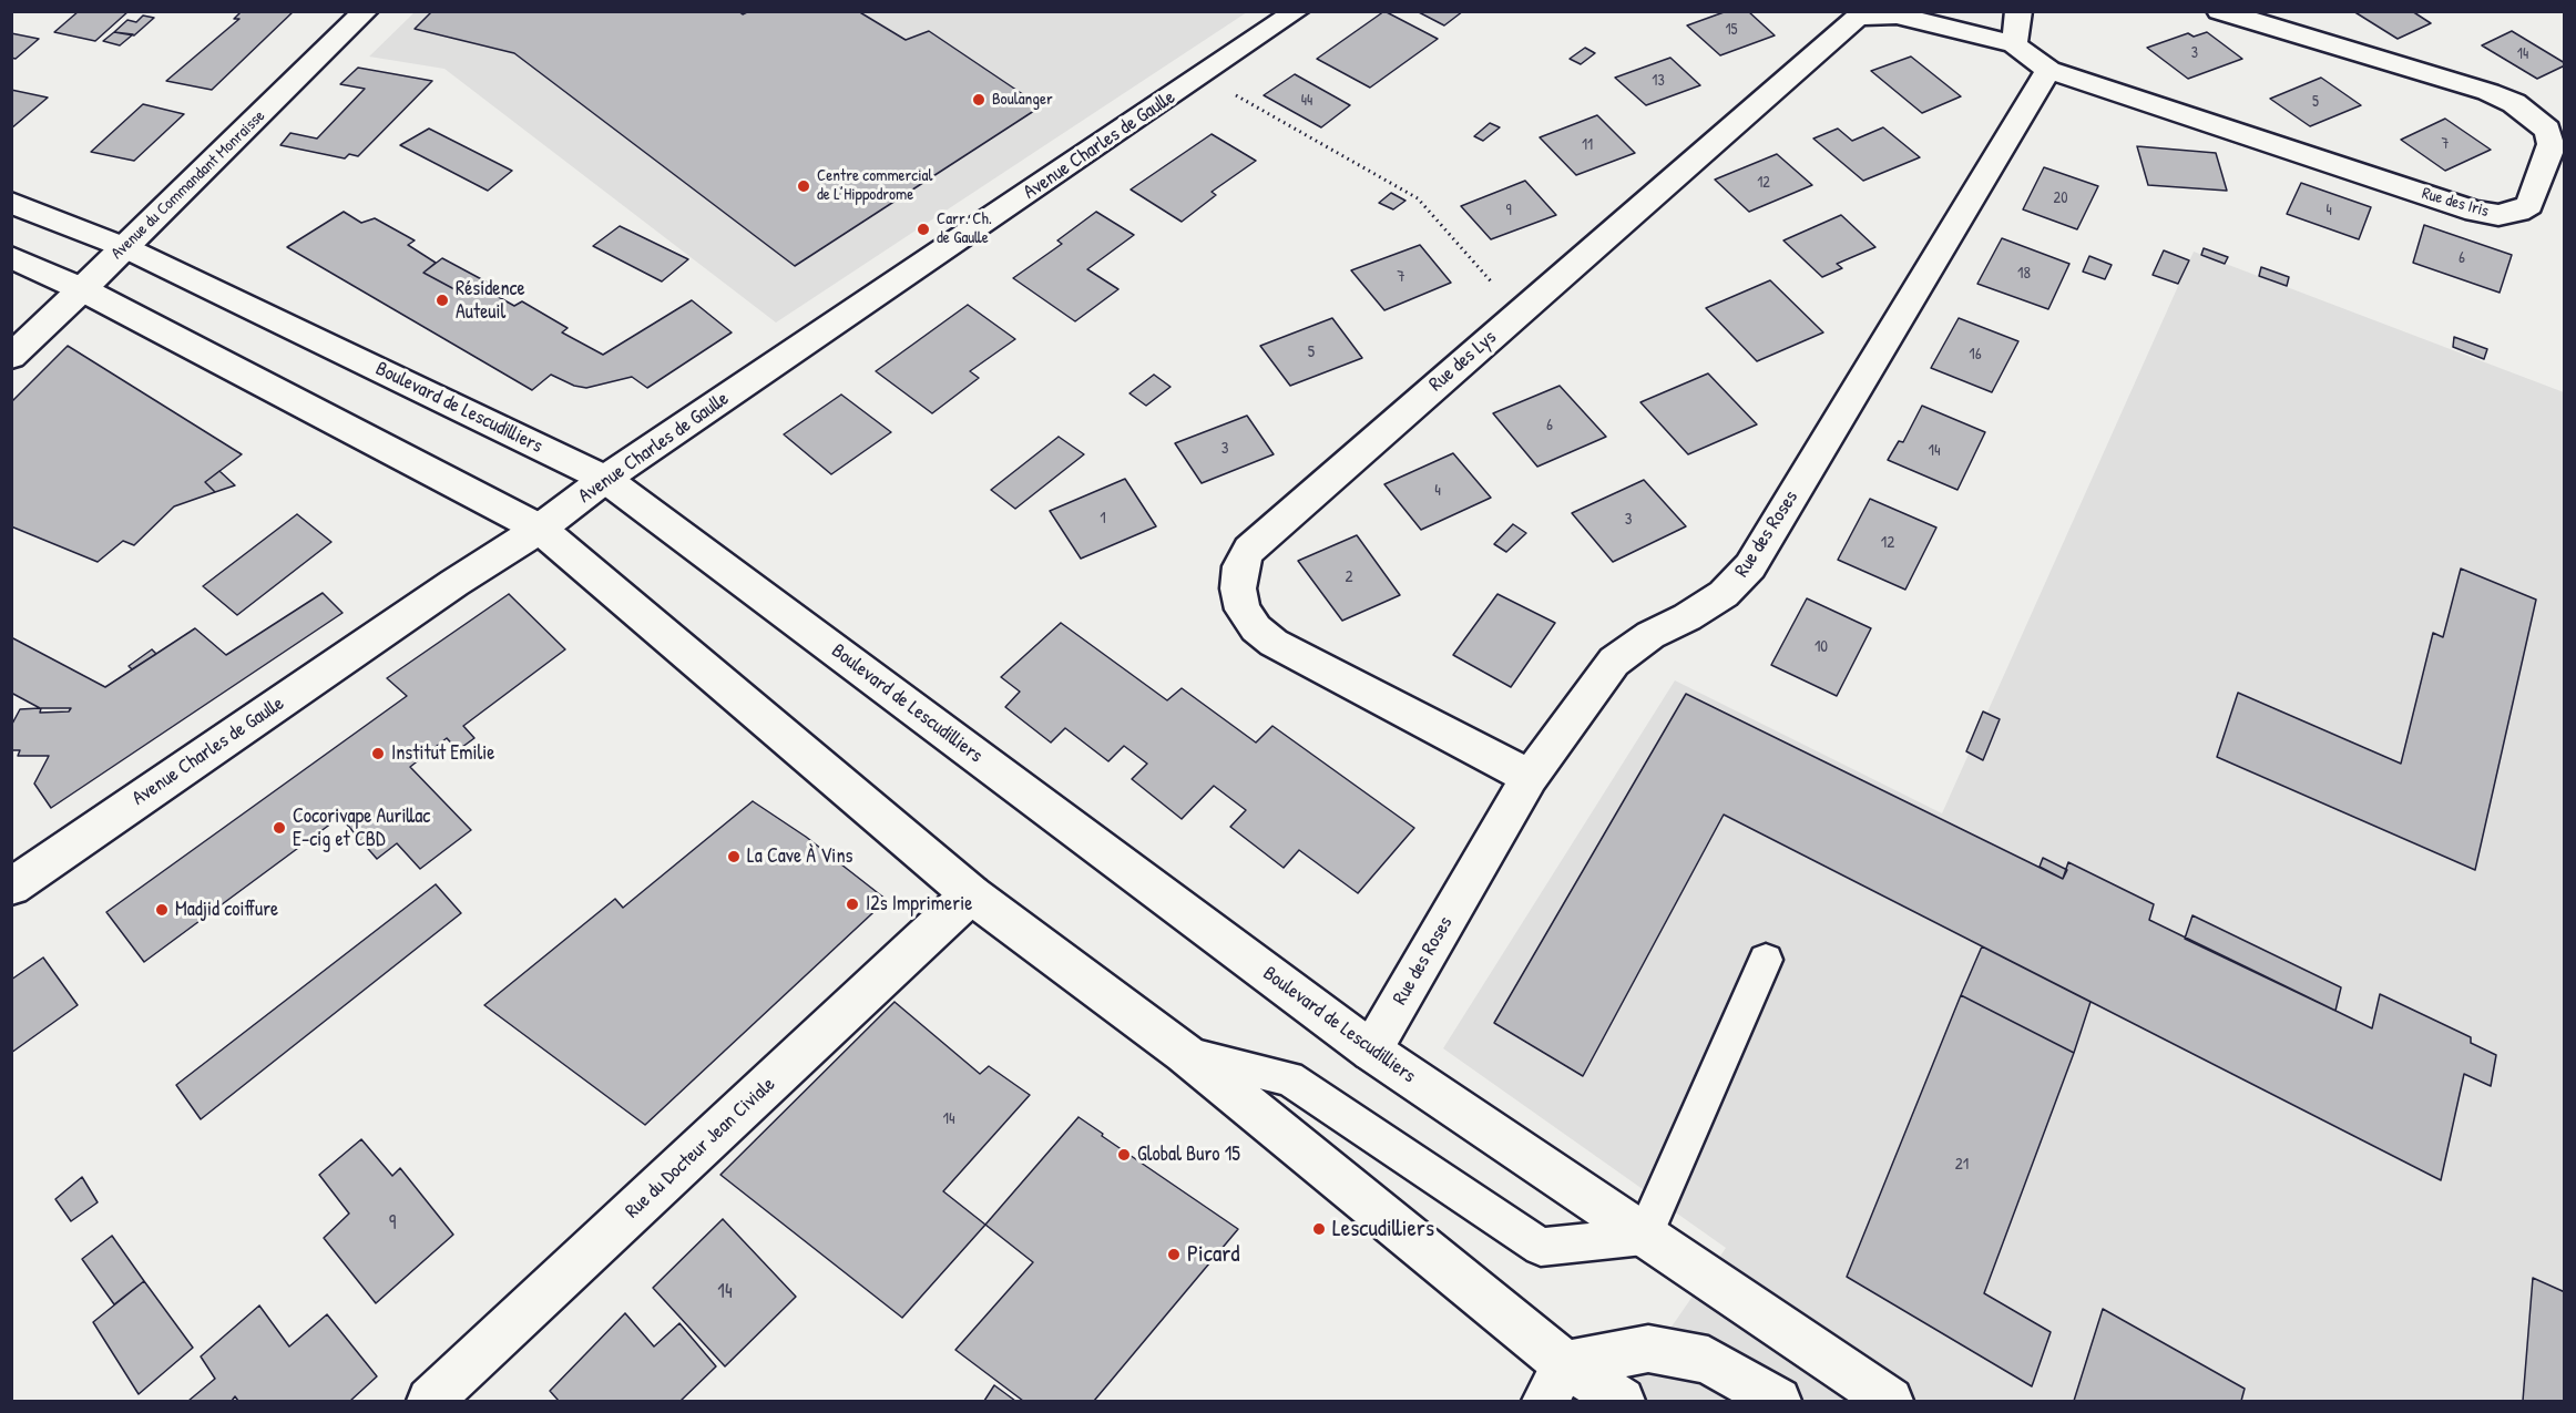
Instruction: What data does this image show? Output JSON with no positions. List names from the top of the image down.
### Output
{
  "streets": {
    "street": [
      "Avenue Charles de Gaulle",
      "Avenue du Commandant Monraisse",
      "Rue des Iris",
      "Rue des Lys",
      "Boulevard de Lescudilliers",
      "Rue des Roses",
      "Rue du Docteur Jean Civiale"
    ]
  },
  "crossings": [
    ["Avenue Charles de Gaulle", "Boulevard de Lescudilliers"],
    ["Avenue du Commandant Monraisse", "Boulevard de Lescudilliers"],
    ["Rue des Iris", "Rue des Lys"],
    ["Rue des Iris", "Rue des Roses"],
    ["Rue des Lys", "Rue des Roses"],
    ["Boulevard de Lescudilliers", "Rue des Roses"]
  ],
  "places": [
    "Boulanger",
    "Centre commercial de L’Hippodrome",
    "Carr. Ch. de Gaulle",
    "Résidence Auteuil",
    "Institut Emilie",
    "Cocorivape Aurillac E-cig et CBD",
    "La Cave À Vins",
    "I2s Imprimerie",
    "Madjid coiffure",
    "Global Buro 15",
    "Lescudilliers",
    "Picard"
  ],
  "house_numbers": [
    "15",
    "3",
    "14",
    "13",
    "44",
    "5",
    "7",
    "11",
    "12",
    "20",
    "9",
    "4",
    "6",
    "18",
    "7",
    "5",
    "16",
    "6",
    "3",
    "14",
    "4",
    "1",
    "3",
    "12",
    "2",
    "10",
    "14",
    "21",
    "9",
    "14"
  ]
}
